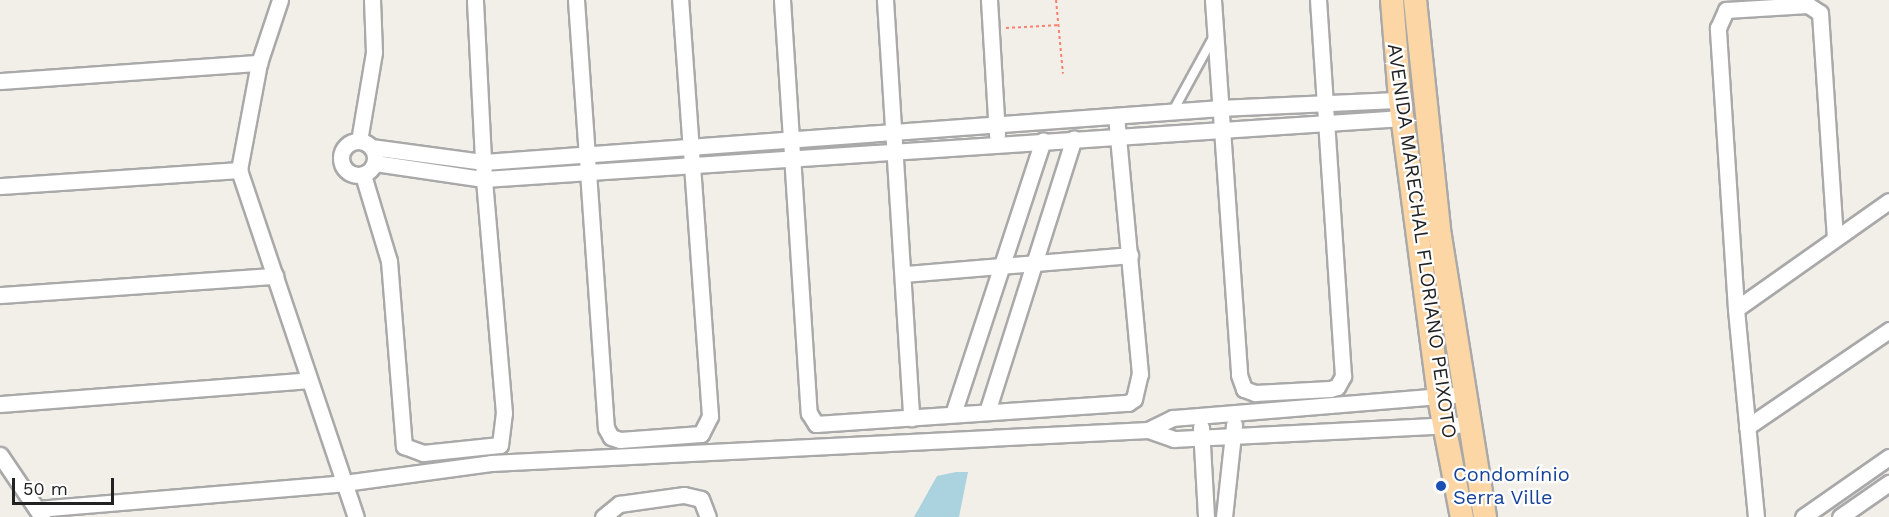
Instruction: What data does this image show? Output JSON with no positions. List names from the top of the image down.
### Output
{
  "streets": {
    "main road": ["AVENIDA MARECHAL FLORIANO PEIXOTO"]
  },
  "places": ["Condomínio Serra Ville"],
  "scale_bar": "50 m"
}
